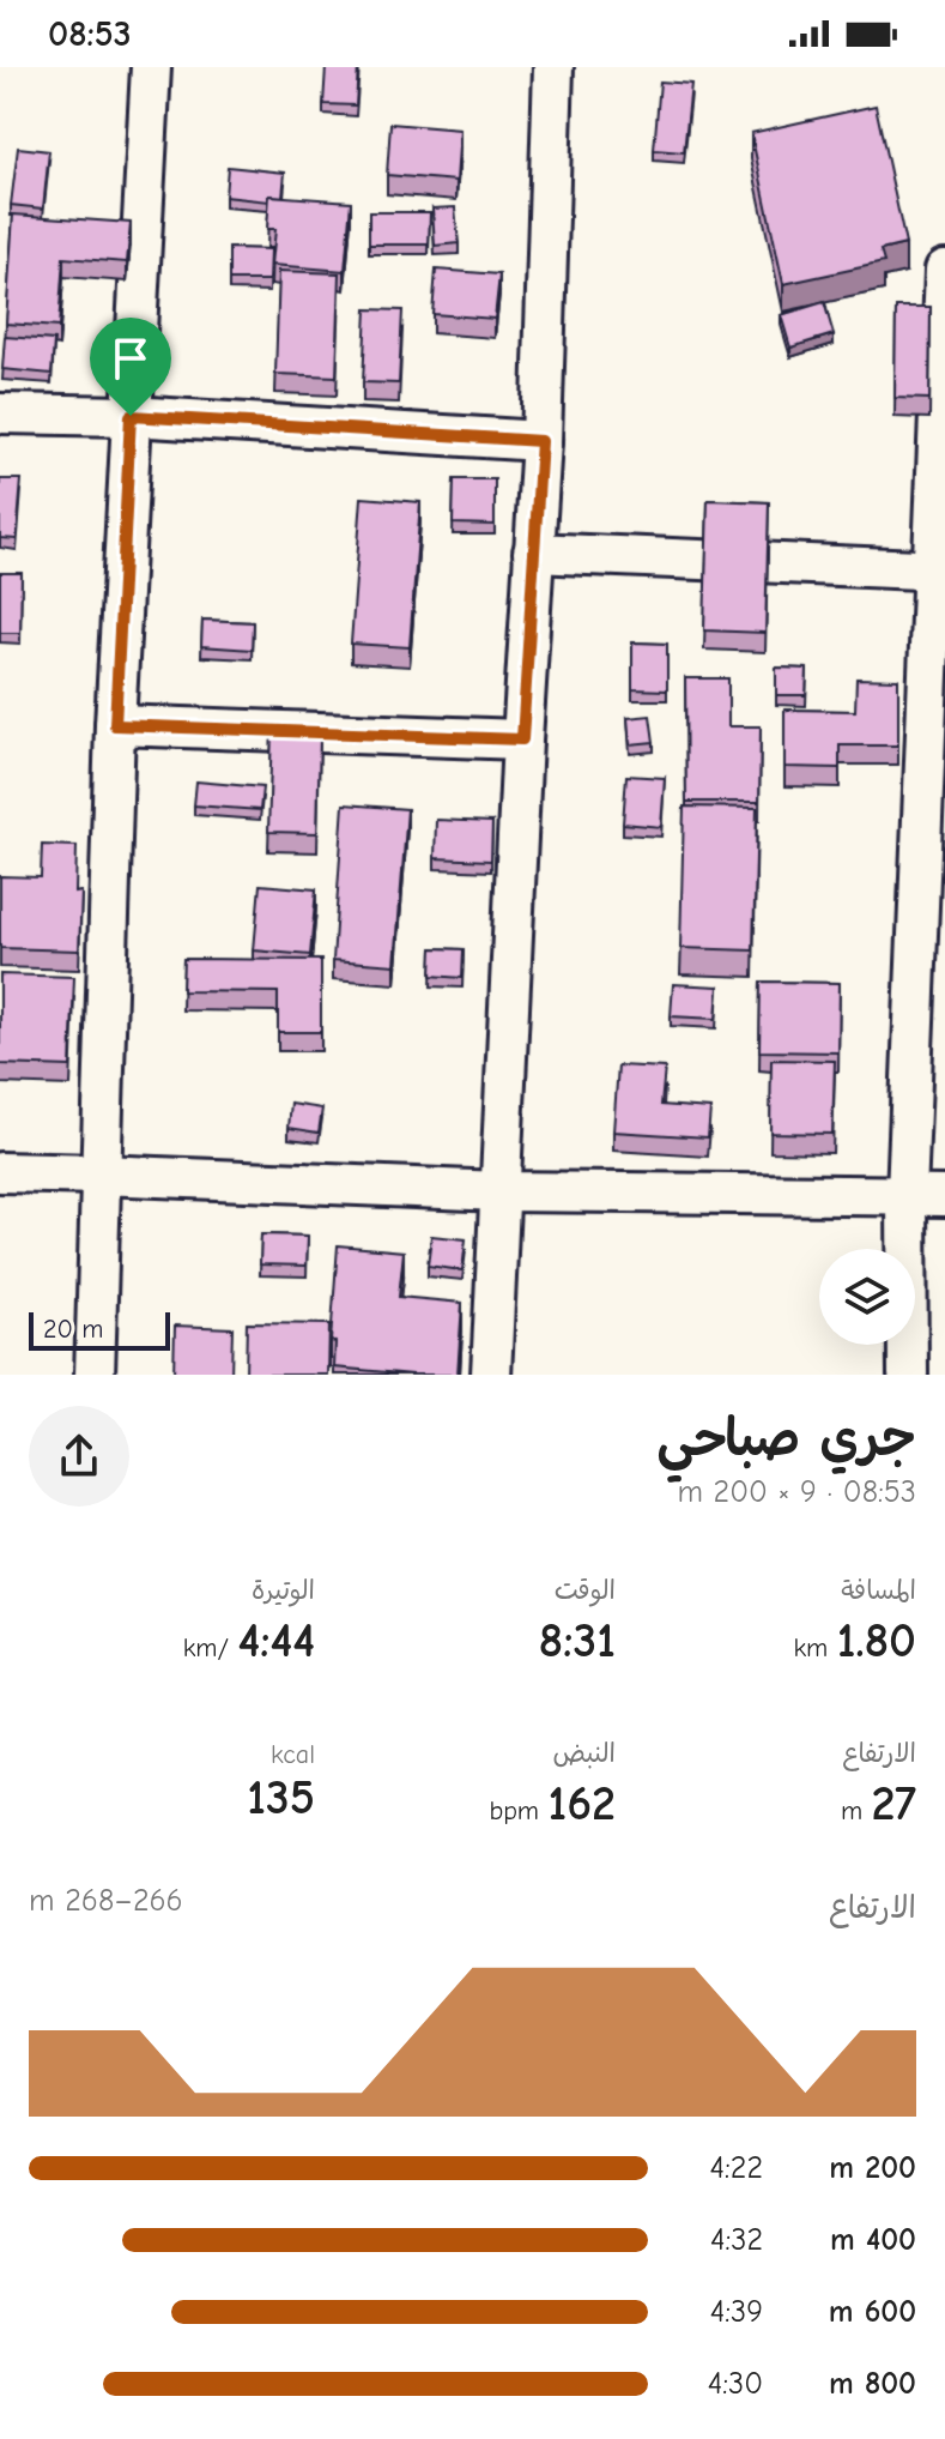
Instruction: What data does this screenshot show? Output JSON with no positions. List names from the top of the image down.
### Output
{
  "scale_bar": "20 m",
  "page": {
    "status": "08:53",
    "scale": "20 m",
    "heading": ["جري صباحي", "08:53 · 9 × 200 m"],
    "stats": [
      ["المسافة", "1.80 km"],
      ["الوقت", "8:31"],
      ["الوتيرة", "4:44 /km"],
      ["الارتفاع", "27 m"],
      ["النبض", "162 bpm"],
      ["kcal", "135"]
    ],
    "chart": ["الارتفاع", "266–268 m"],
    "list": [
      {
        "name": "200 m",
        "note": "4:22"
      },
      {
        "name": "400 m",
        "note": "4:32"
      },
      {
        "name": "600 m",
        "note": "4:39"
      },
      {
        "name": "800 m",
        "note": "4:30"
      }
    ]
  }
}
